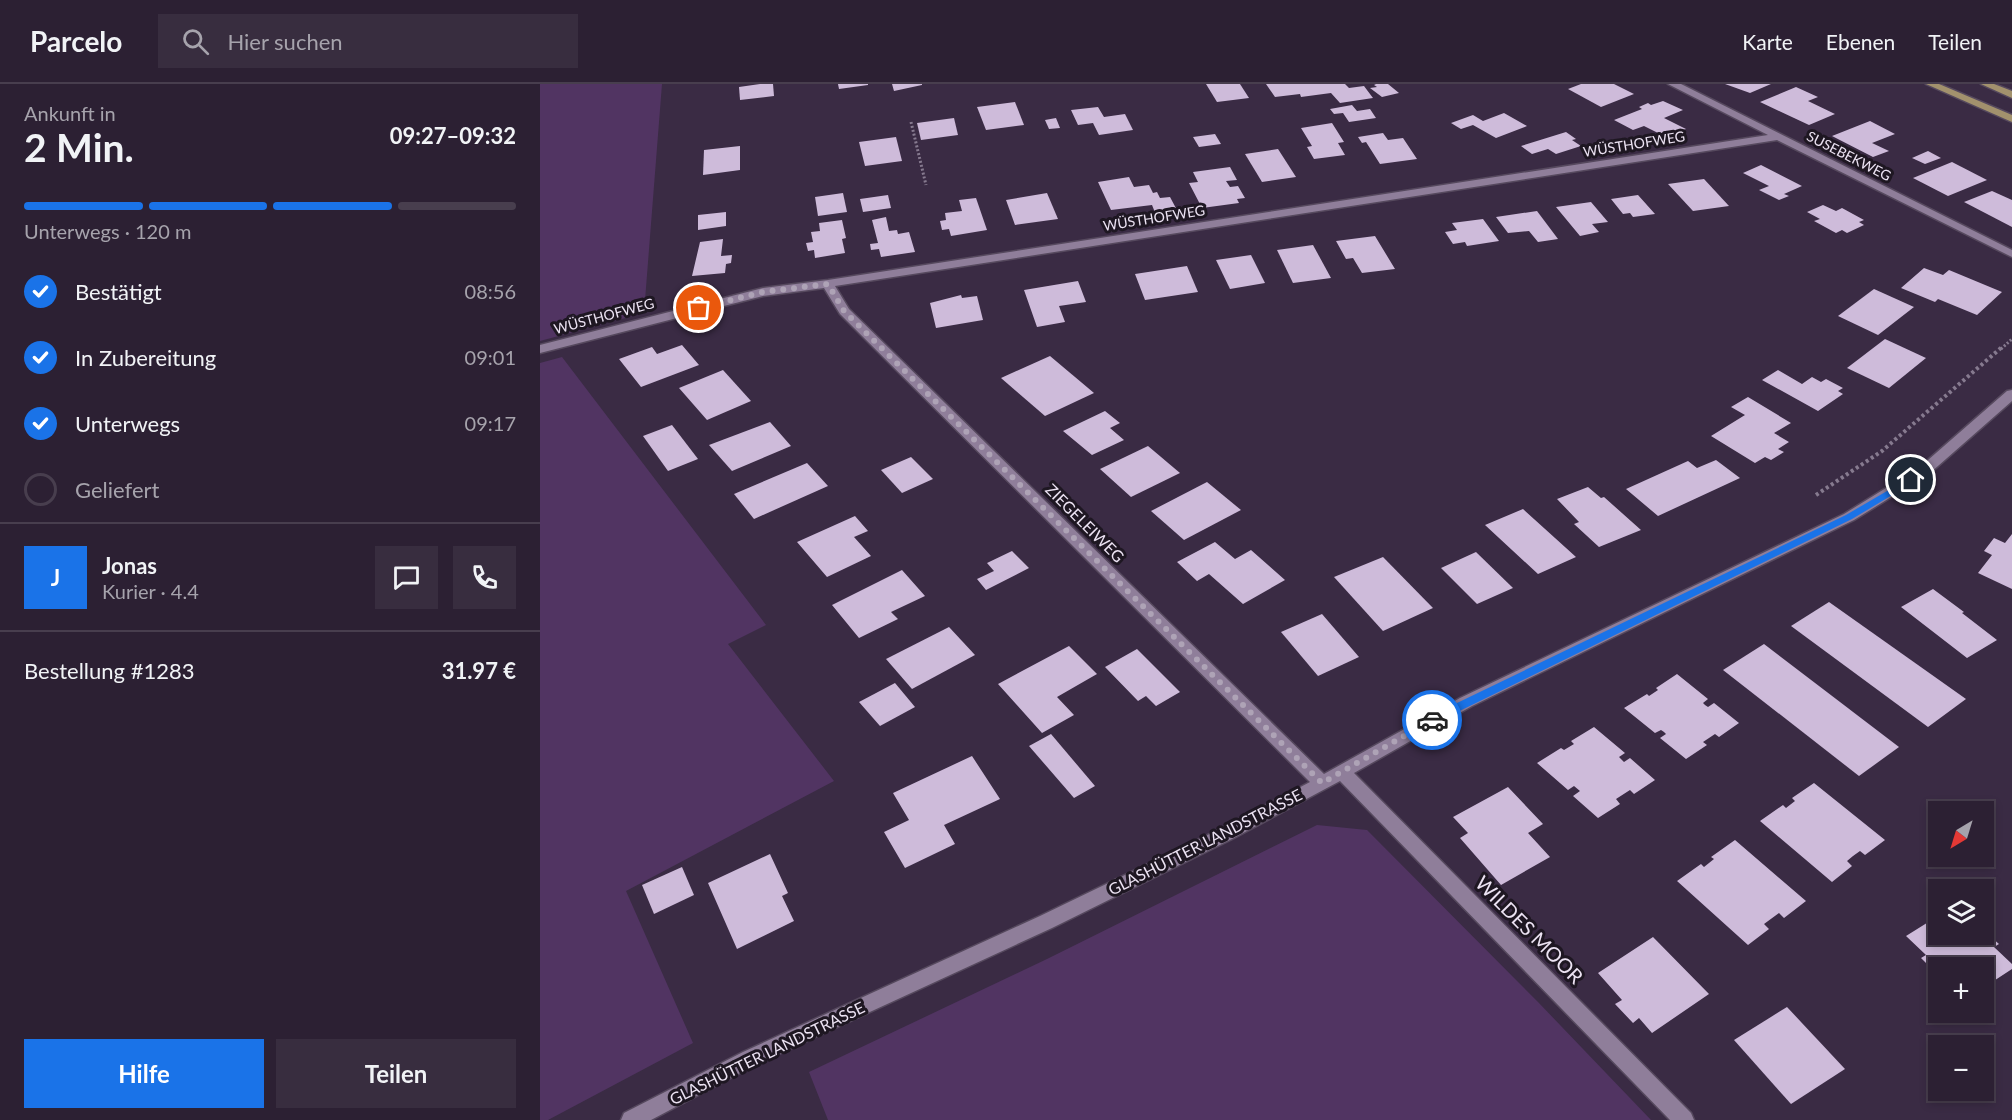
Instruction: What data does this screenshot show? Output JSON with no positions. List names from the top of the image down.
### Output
{
  "streets": {
    "street": [
      "WÜSTHOFWEG",
      "SUSEBEKWEG",
      "ZIEGELEIWEG",
      "GLASHÜTTER LANDSTRASSE",
      "WILDES MOOR"
    ]
  },
  "crossings": [
    ["WÜSTHOFWEG", "SUSEBEKWEG"],
    ["WÜSTHOFWEG", "ZIEGELEIWEG"],
    ["ZIEGELEIWEG", "GLASHÜTTER LANDSTRASSE"],
    ["GLASHÜTTER LANDSTRASSE", "WILDES MOOR"]
  ],
  "north": "bottom left",
  "page": {
    "header": "Parcelo",
    "search": "Hier suchen",
    "nav": ["Karte", "Ebenen", "Teilen"],
    "heading": ["2 Min.", "Ankunft in", "09:27–09:32"],
    "panel": [
      "Jonas",
      "Kurier · 4.4",
      "Bestellung #1283",
      "31.97 €"
    ],
    "bar": "Unterwegs · 120 m",
    "list": [
      ["Bestätigt", "08:56"],
      ["In Zubereitung", "09:01"],
      ["Unterwegs", "09:17"],
      "Geliefert"
    ],
    "round": "J",
    "map_buttons": ["+", "−"],
    "buttons": ["Hilfe", "Teilen"]
  }
}
